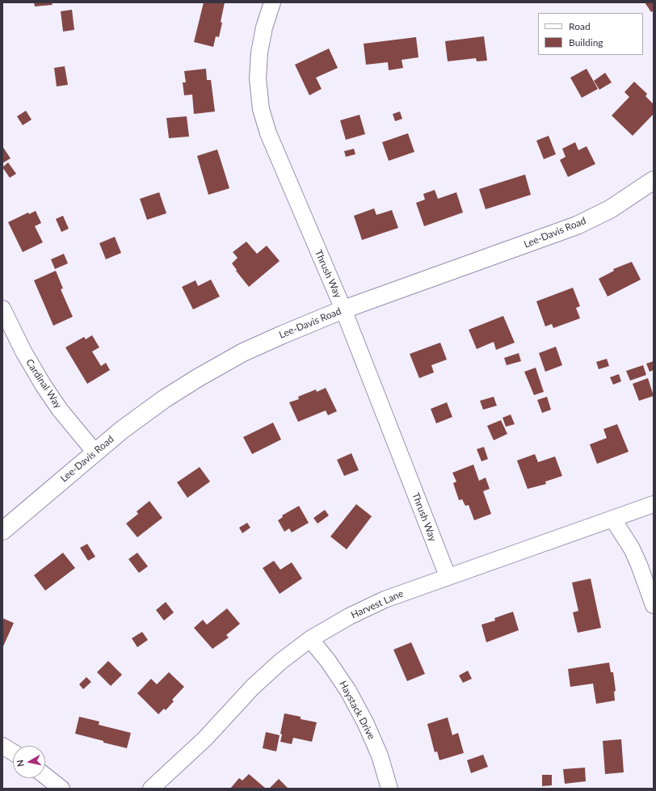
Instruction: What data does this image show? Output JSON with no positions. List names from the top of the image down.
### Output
{
  "streets": {
    "main road": ["Lee-Davis Road"],
    "street": [
      "Thrush Way",
      "Cardinal Way",
      "Harvest Lane",
      "Haystack Drive"
    ]
  },
  "crossings": [
    ["Lee-Davis Road", "Thrush Way"],
    ["Lee-Davis Road", "Cardinal Way"],
    ["Thrush Way", "Harvest Lane"],
    ["Harvest Lane", "Haystack Drive"]
  ],
  "legend": ["Road", "Building"],
  "north": "left"
}
